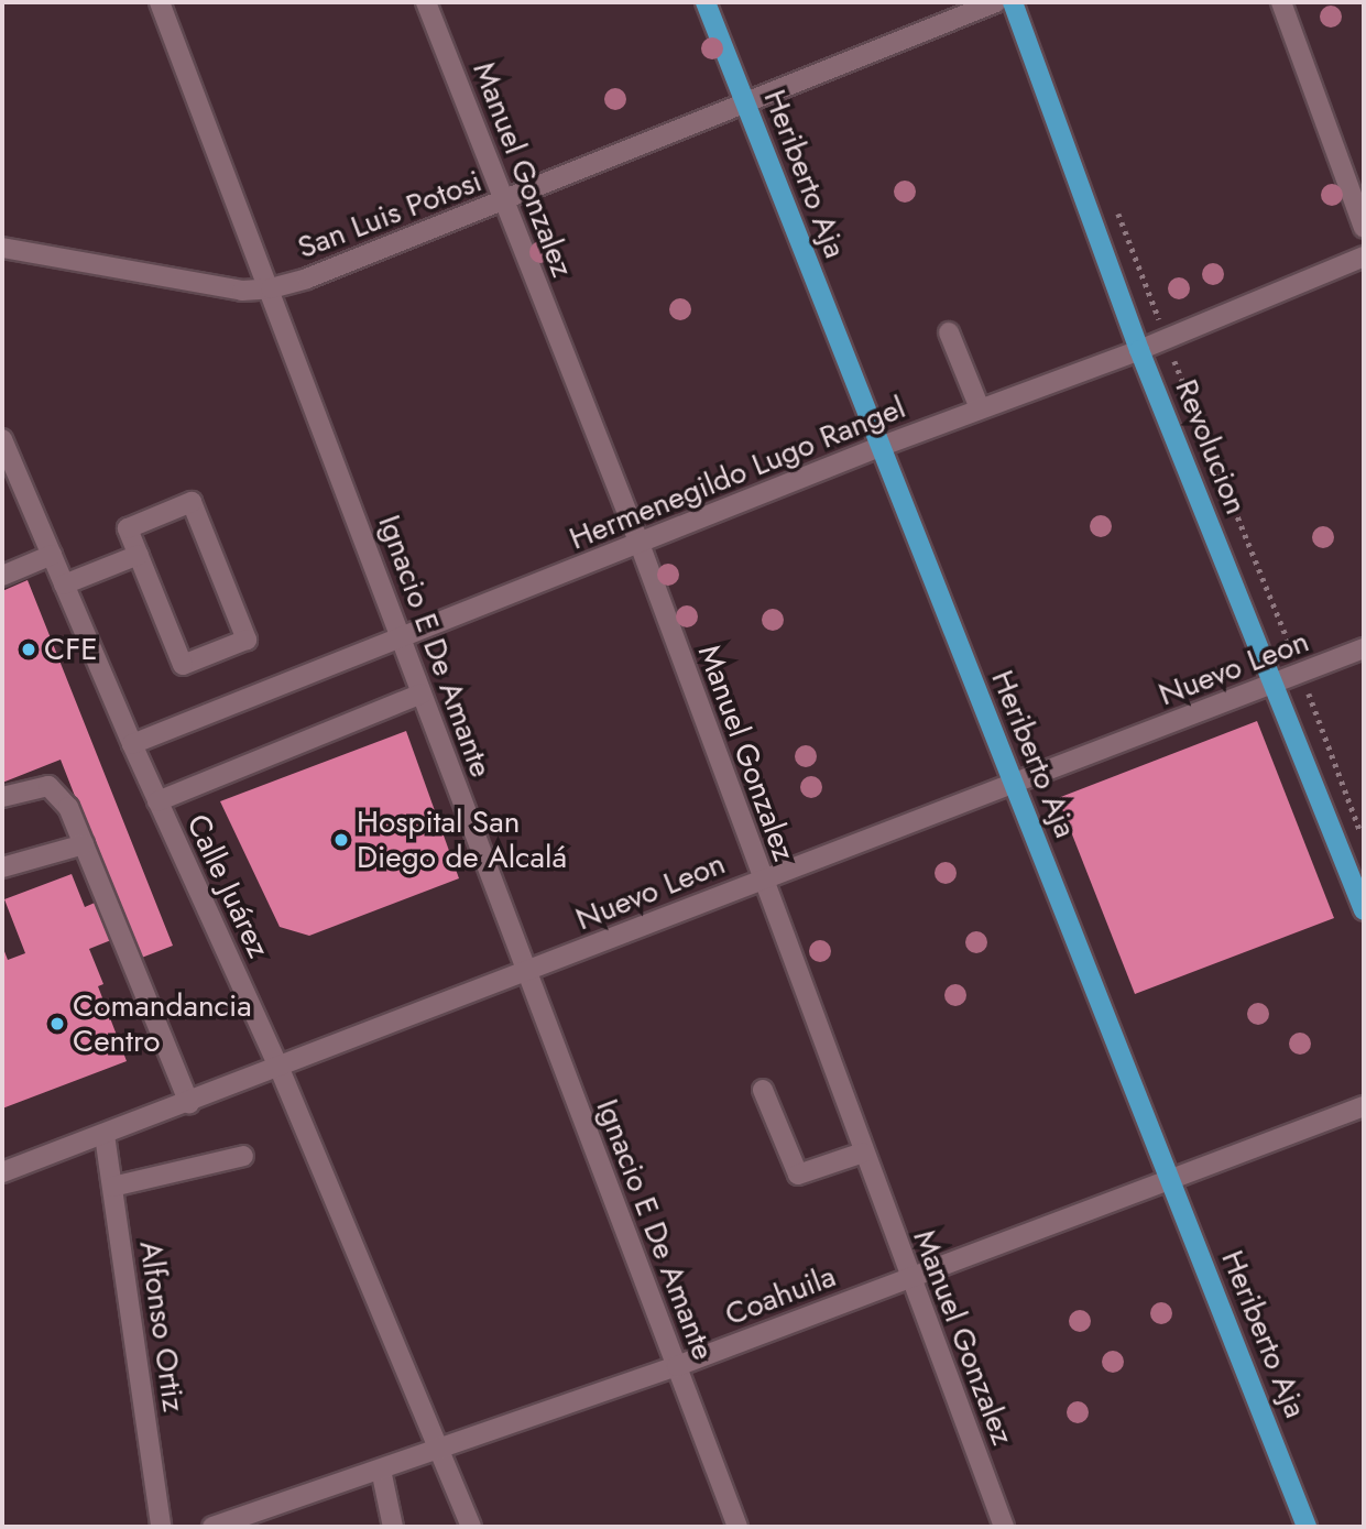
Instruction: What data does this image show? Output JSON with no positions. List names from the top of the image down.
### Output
{
  "streets": {
    "main road": ["Heriberto Aja", "Revolucion"],
    "street": [
      "Manuel Gonzalez",
      "San Luis Potosi",
      "Hermenegildo Lugo Rangel",
      "Ignacio E De Amante",
      "Nuevo Leon",
      "Calle Juárez",
      "Coahuila",
      "Alfonso Ortiz"
    ]
  },
  "crossings": [
    ["Manuel Gonzalez", "San Luis Potosi"],
    ["Manuel Gonzalez", "Hermenegildo Lugo Rangel"],
    ["Manuel Gonzalez", "Nuevo Leon"],
    ["Manuel Gonzalez", "Coahuila"],
    ["Heriberto Aja", "San Luis Potosi"],
    ["Heriberto Aja", "Hermenegildo Lugo Rangel"],
    ["Heriberto Aja", "Nuevo Leon"],
    ["Heriberto Aja", "Coahuila"],
    ["San Luis Potosi", "Ignacio E De Amante"],
    ["Revolucion", "Hermenegildo Lugo Rangel"],
    ["Revolucion", "Nuevo Leon"],
    ["Hermenegildo Lugo Rangel", "Ignacio E De Amante"],
    ["Hermenegildo Lugo Rangel", "Calle Juárez"],
    ["Ignacio E De Amante", "Nuevo Leon"],
    ["Ignacio E De Amante", "Coahuila"],
    ["Nuevo Leon", "Calle Juárez"],
    ["Nuevo Leon", "Alfonso Ortiz"],
    ["Calle Juárez", "Coahuila"]
  ],
  "places": ["CFE", "Hospital San Diego de Alcalá", "Comandancia Centro"]
}
